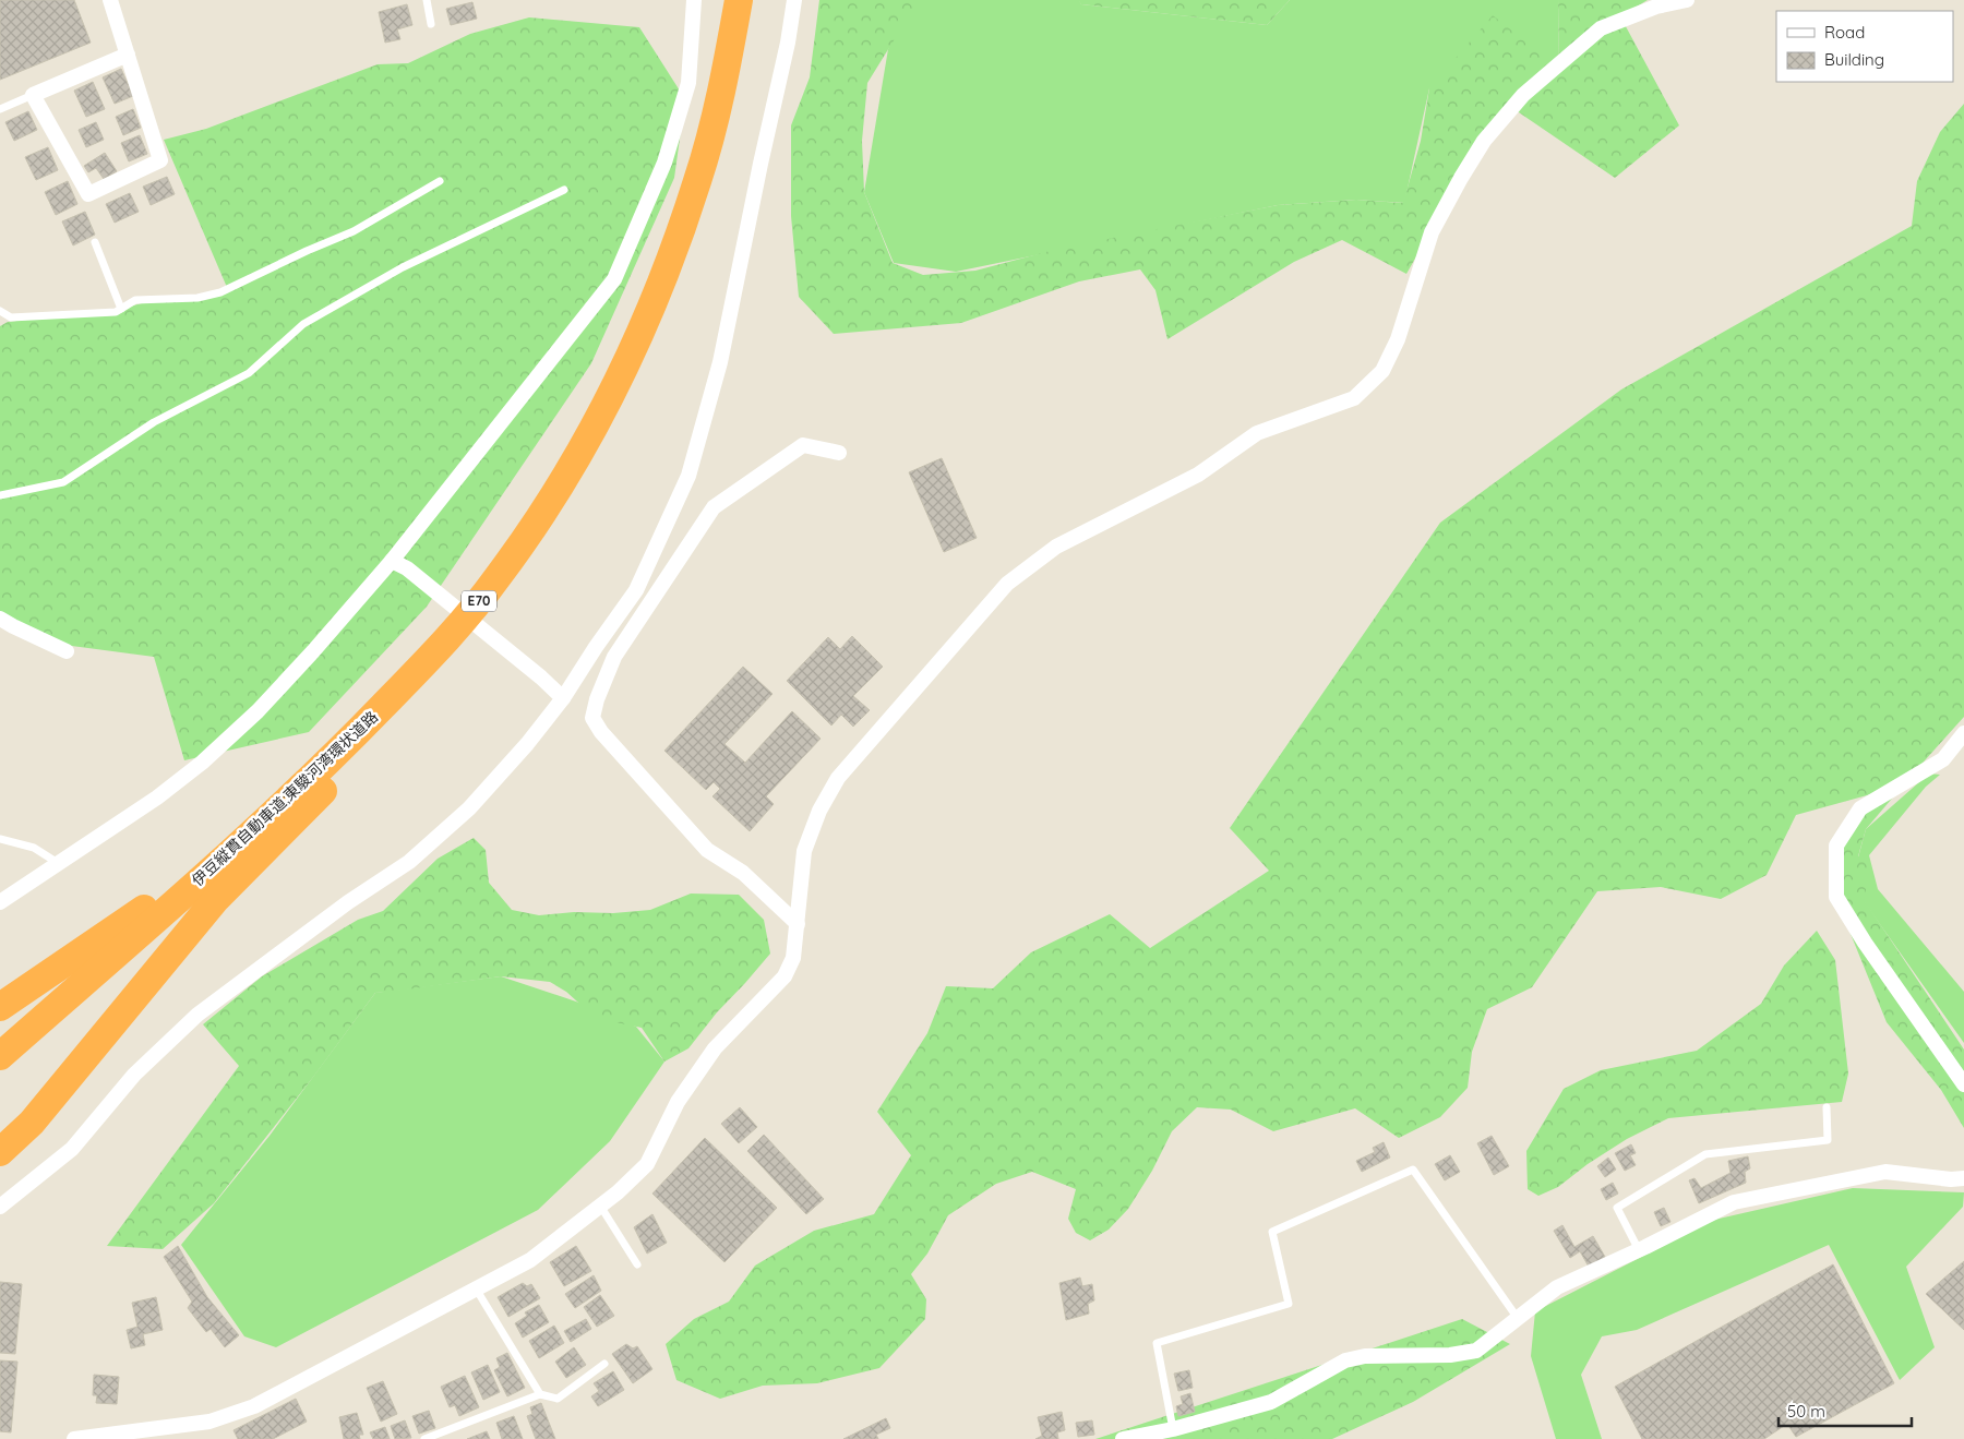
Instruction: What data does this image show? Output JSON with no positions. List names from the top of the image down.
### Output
{
  "streets": {
    "highway": ["E70", "伊豆縦貫自動車道;東駿河湾環状道路"]
  },
  "legend": ["Road", "Building"],
  "scale_bar": "50 m"
}
